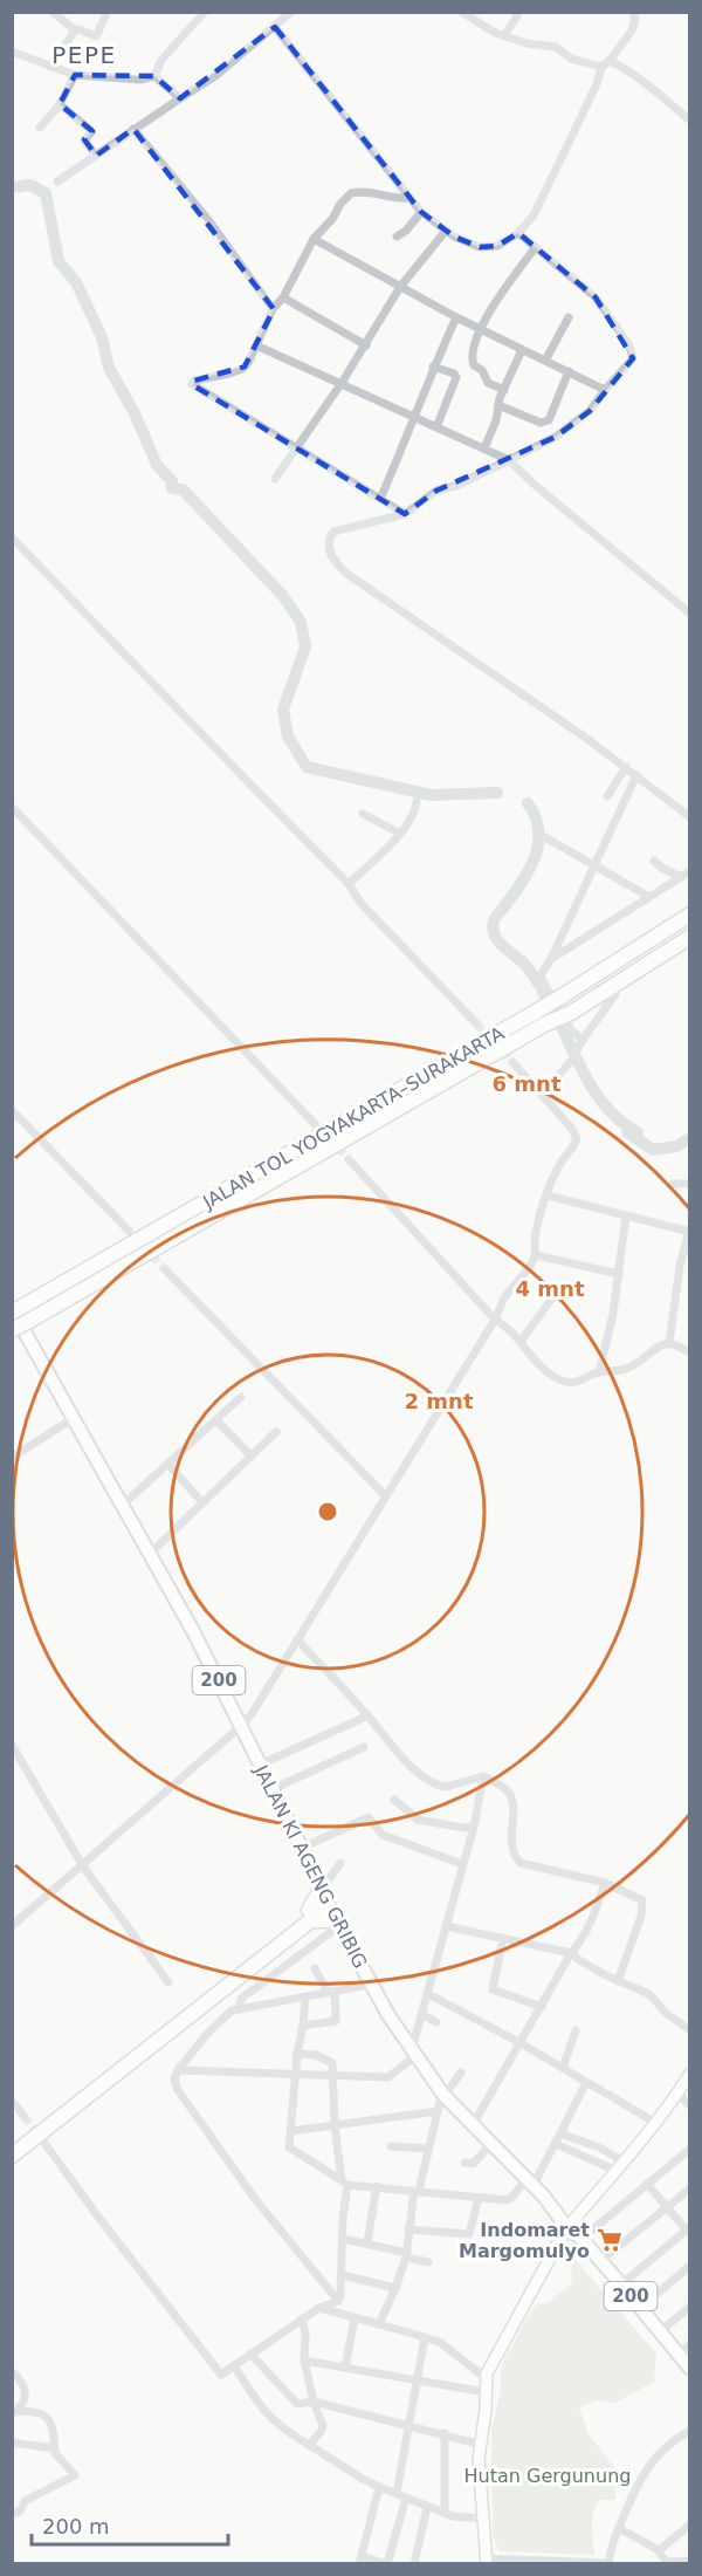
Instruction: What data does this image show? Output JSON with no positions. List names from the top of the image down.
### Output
{
  "streets": {
    "highway": ["JALAN TOL YOGYAKARTA–SURAKARTA"],
    "main road": ["200", "JALAN KI AGENG GRIBIG"]
  },
  "crossings": [
    ["JALAN TOL YOGYAKARTA–SURAKARTA", "JALAN KI AGENG GRIBIG"]
  ],
  "districts": ["PEPE"],
  "parks": ["Hutan Gergunung"],
  "places": {
    "supermarket": ["Indomaret Margomulyo"]
  },
  "scale_bar": "200 m",
  "rings": ["6 mnt", "4 mnt", "2 mnt"]
}
